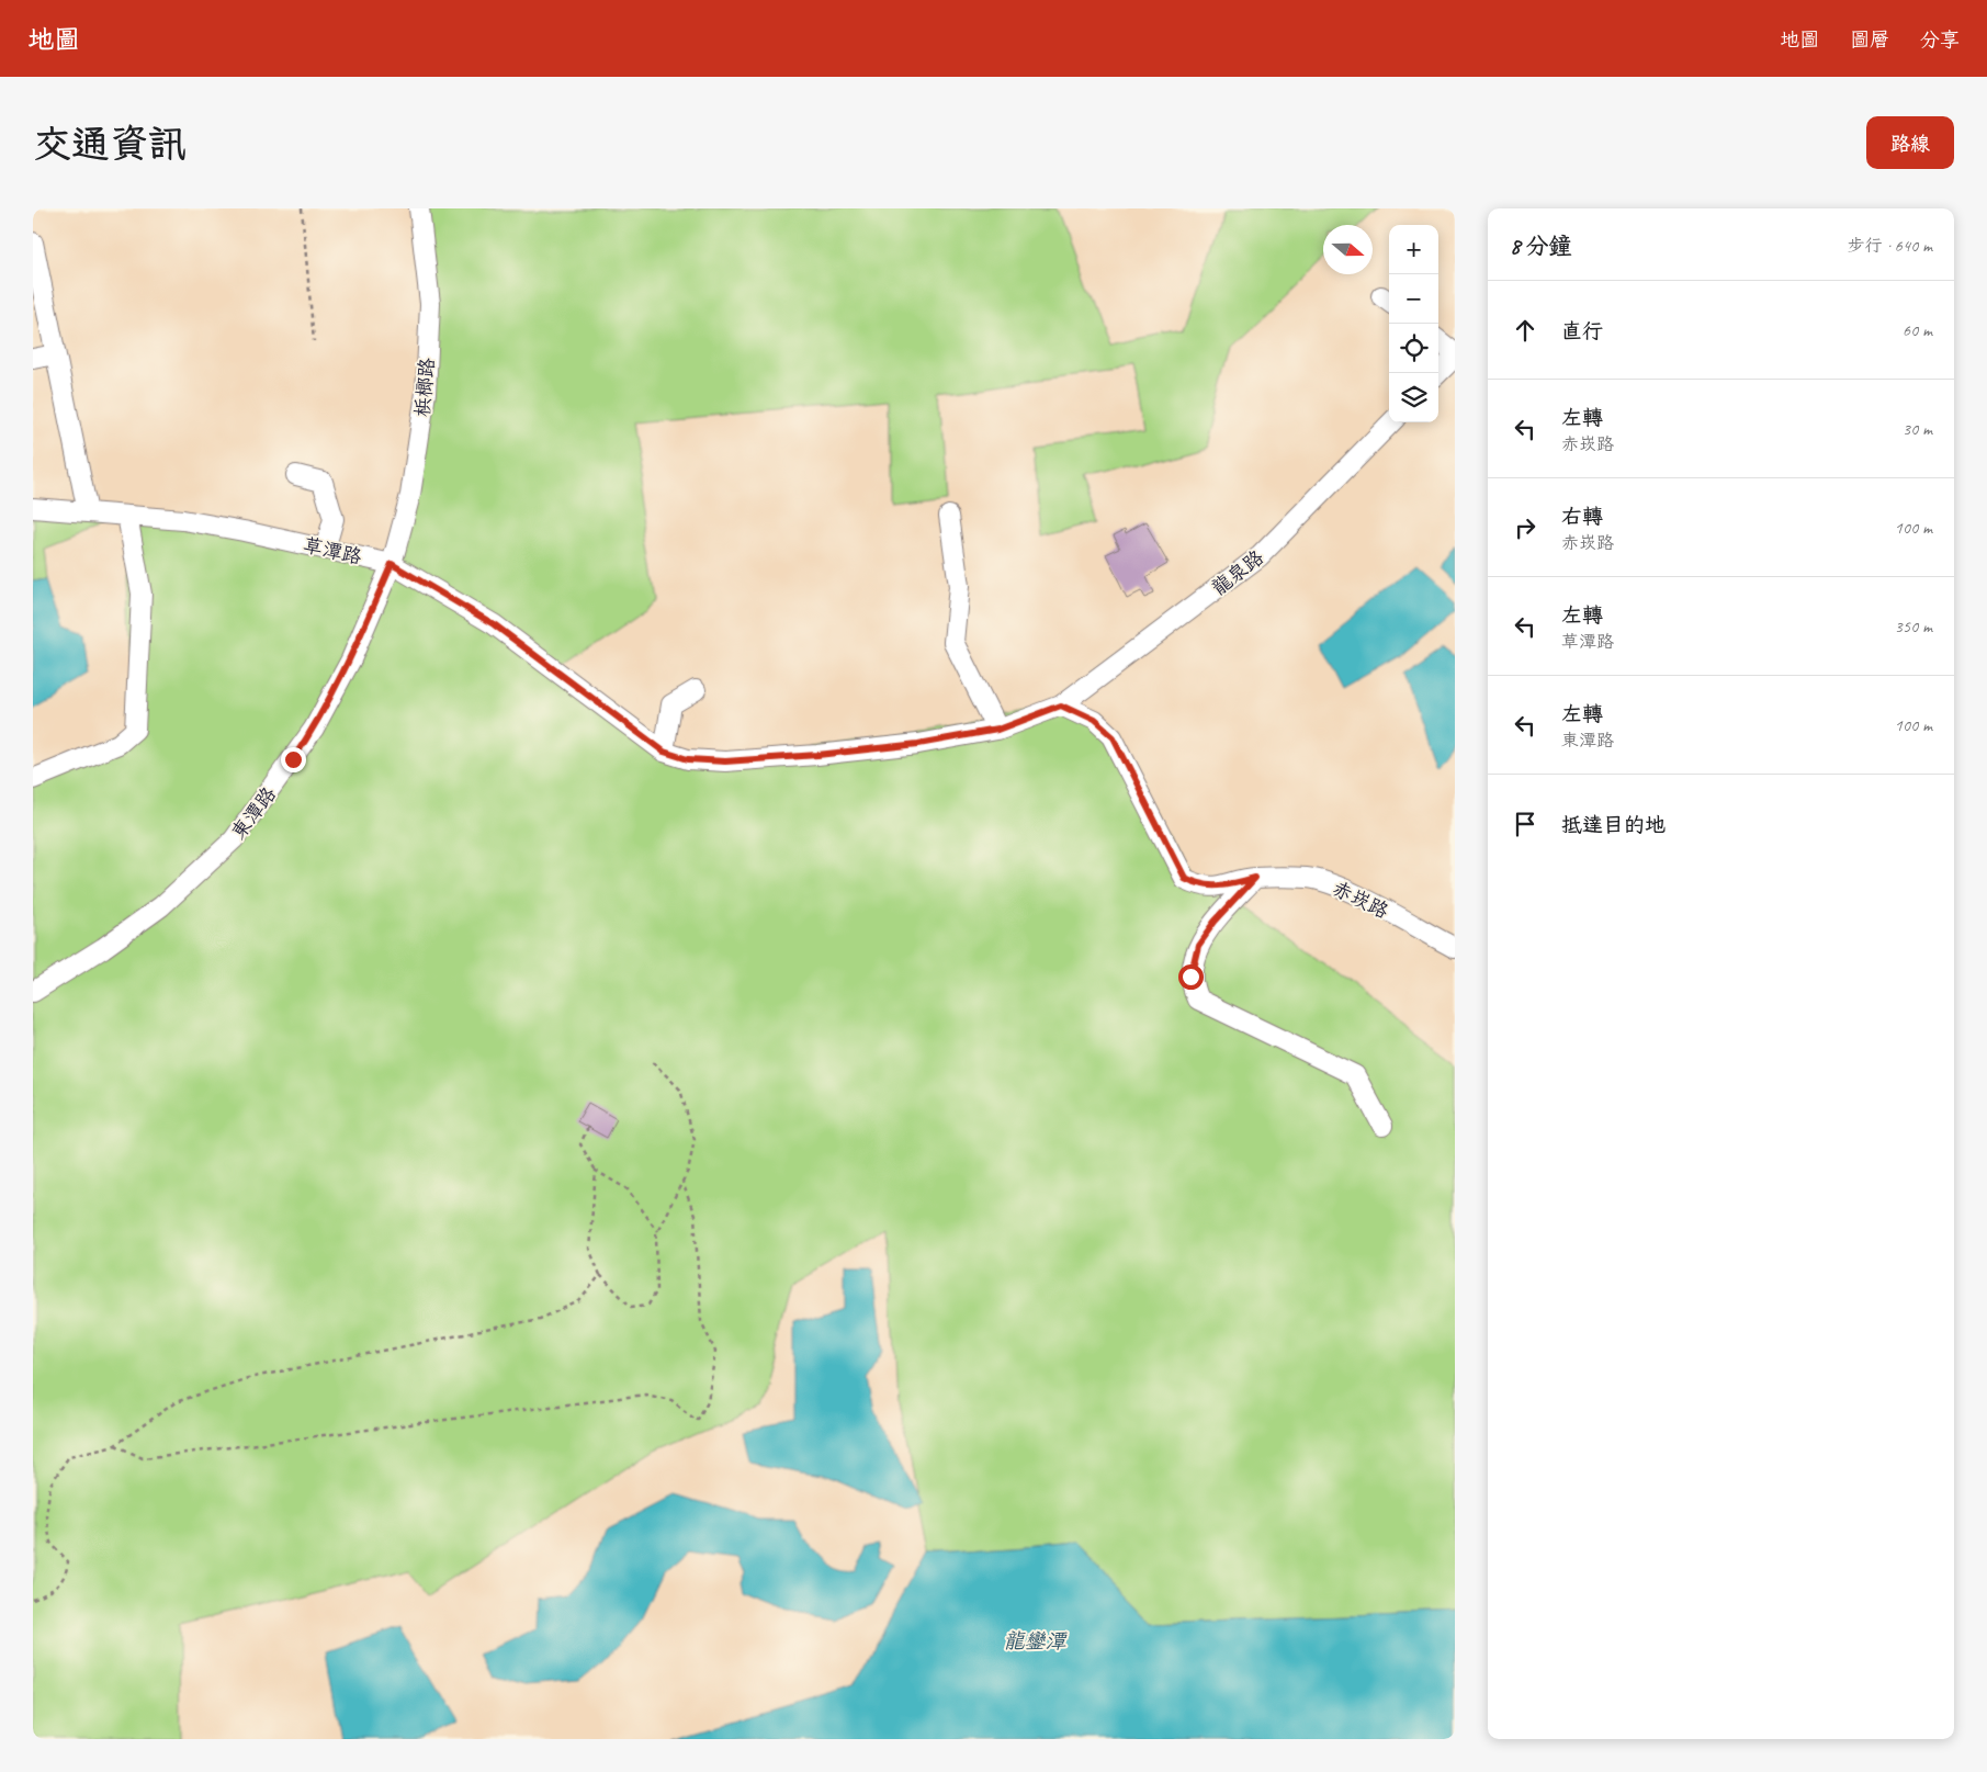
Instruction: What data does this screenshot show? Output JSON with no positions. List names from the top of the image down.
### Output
{
  "streets": {
    "street": [
      "梹榔路",
      "草潭路",
      "龍泉路",
      "東潭路",
      "赤崁路"
    ]
  },
  "crossings": [
    ["梹榔路", "草潭路"],
    ["梹榔路", "東潭路"],
    ["草潭路", "龍泉路"],
    ["草潭路", "東潭路"],
    ["草潭路", "赤崁路"],
    ["龍泉路", "赤崁路"]
  ],
  "water": ["龍鑾潭"],
  "north": "right",
  "page": {
    "header": "地圖",
    "nav": ["地圖", "圖層", "分享"],
    "buttons": "路線",
    "title": "交通資訊",
    "heading": ["8 分鐘", "步行 · 640 m"],
    "map_buttons": ["+", "−"],
    "list": [
      ["直行", "60 m"],
      ["左轉", "赤崁路", "30 m"],
      ["右轉", "赤崁路", "100 m"],
      ["左轉", "草潭路", "350 m"],
      ["左轉", "東潭路", "100 m"],
      "抵達目的地"
    ]
  }
}
